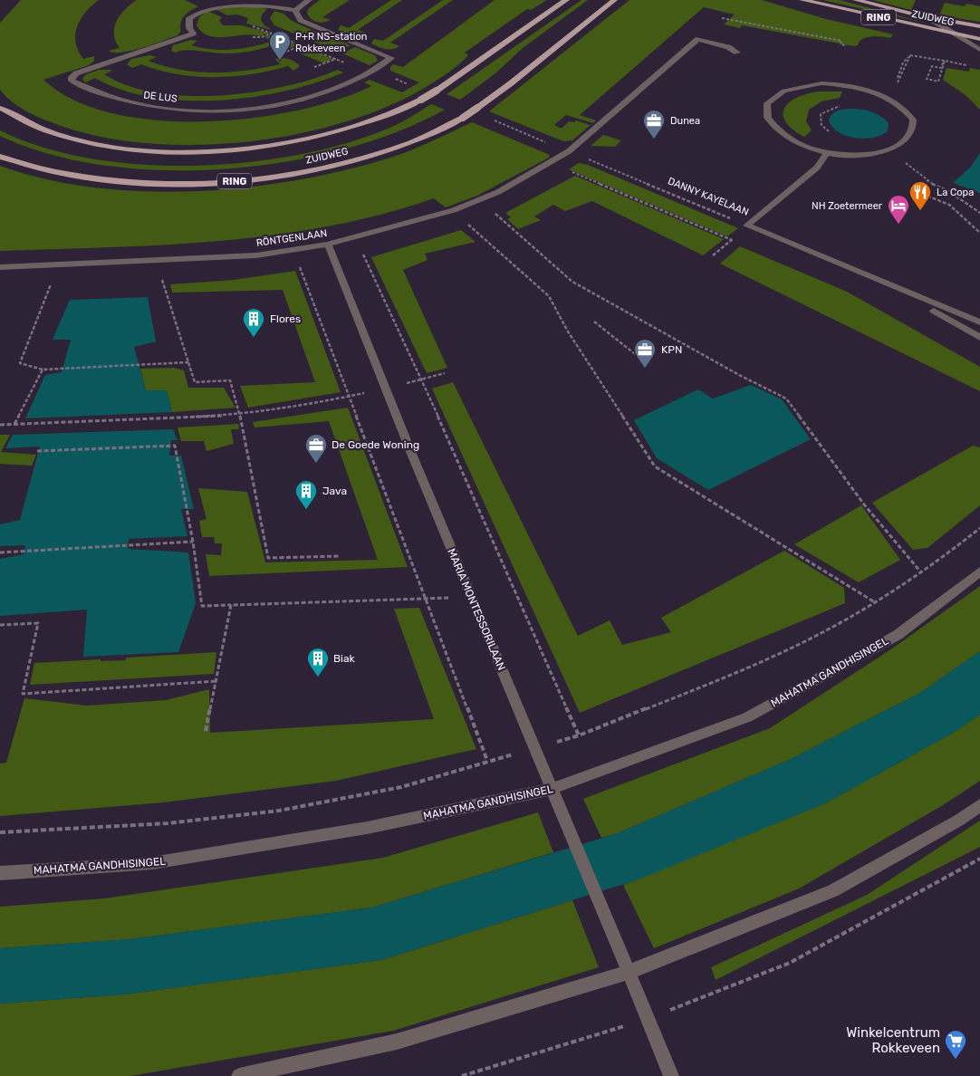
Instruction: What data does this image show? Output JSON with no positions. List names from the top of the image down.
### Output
{
  "streets": {
    "main road": ["RING", "ZUIDWEG"],
    "street": [
      "DE LUS",
      "DANNY KAYELAAN",
      "RÖNTGENLAAN",
      "MARIA MONTESSORILAAN",
      "MAHATMA GANDHISINGEL"
    ]
  },
  "crossings": [
    ["DANNY KAYELAAN", "RÖNTGENLAAN"],
    ["RÖNTGENLAAN", "MARIA MONTESSORILAAN"],
    ["MARIA MONTESSORILAAN", "MAHATMA GANDHISINGEL"]
  ],
  "places": {
    "parking": ["P+R NS-station Rokkeveen"],
    "office": ["Dunea", "KPN", "De Goede Woning"],
    "restaurant": ["La Copa"],
    "hotel": ["NH Zoetermeer"],
    "building": ["Flores", "Java", "Biak"],
    "supermarket": ["Winkelcentrum Rokkeveen"]
  }
}
